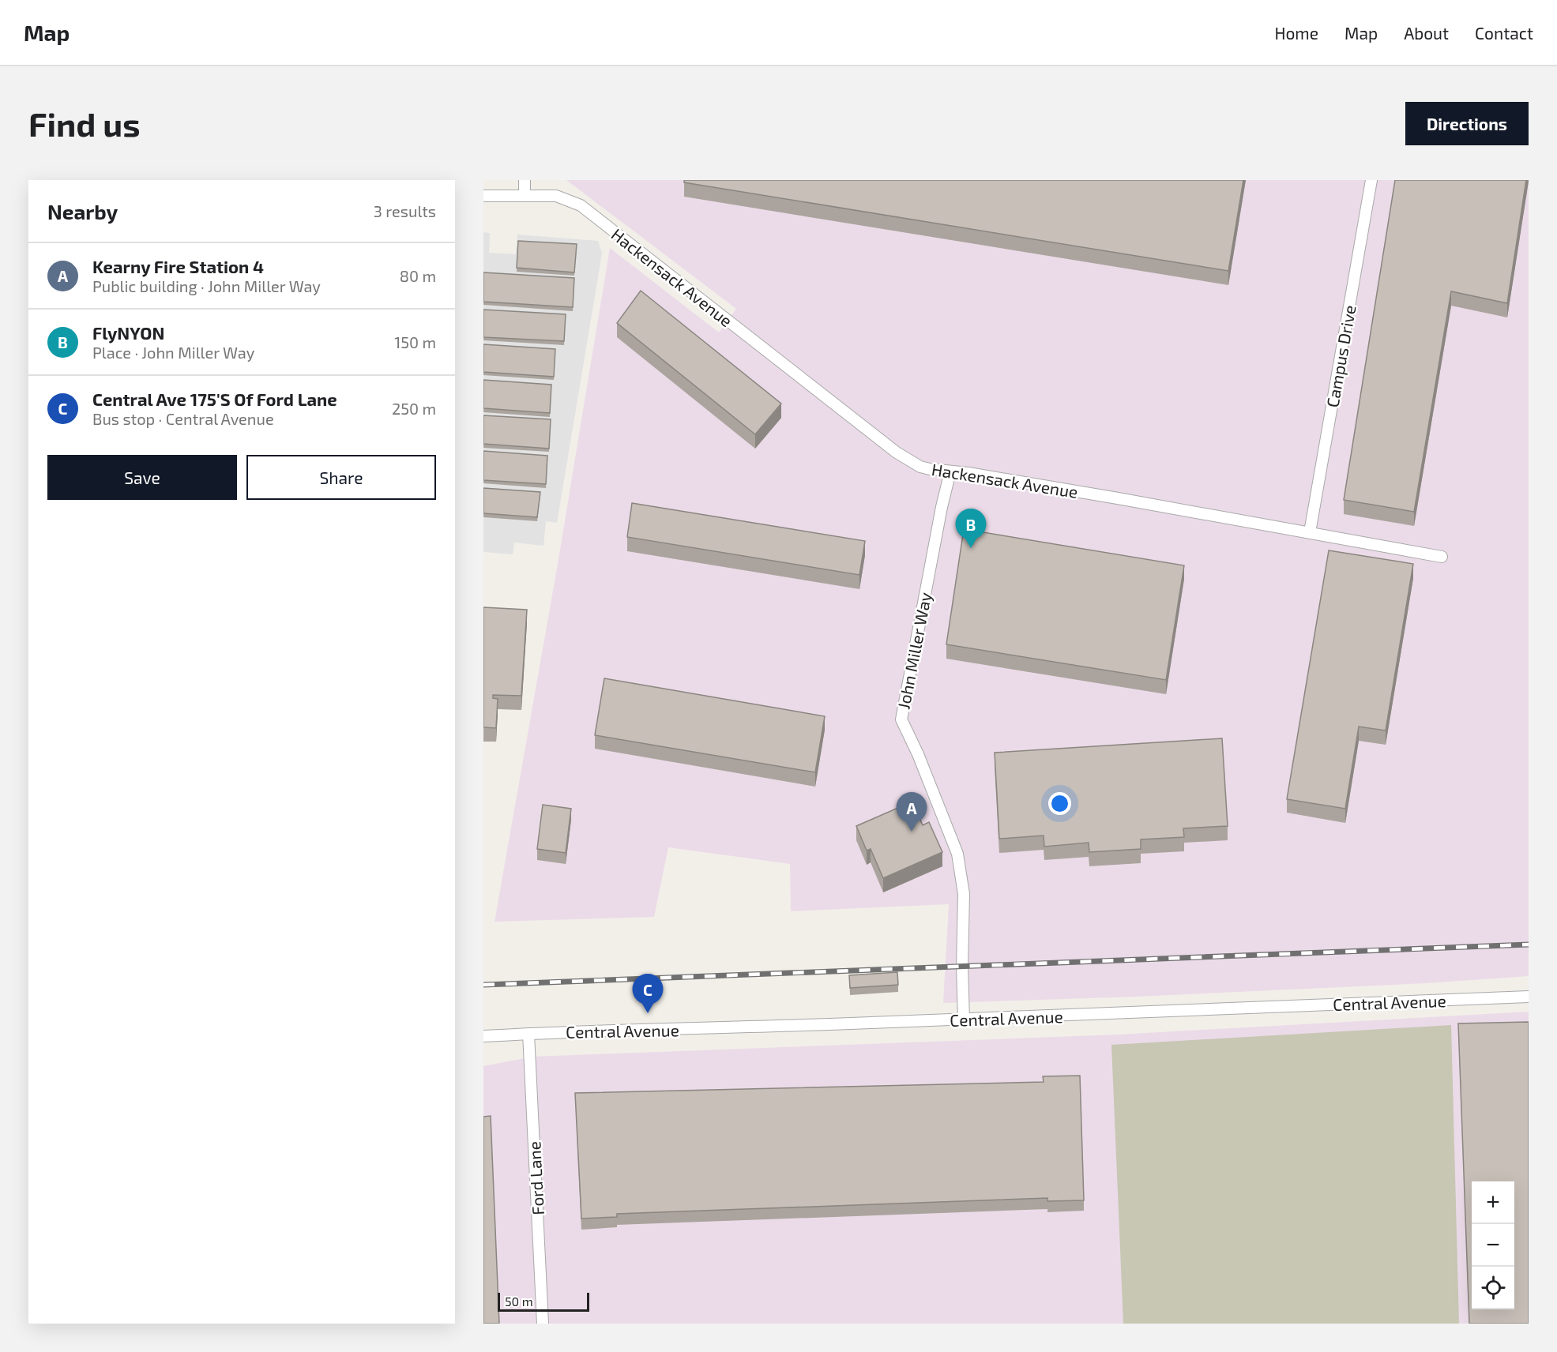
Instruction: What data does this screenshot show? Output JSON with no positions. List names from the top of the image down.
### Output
{
  "streets": {
    "street": [
      "Hackensack Avenue",
      "Campus Drive",
      "John Miller Way",
      "Central Avenue",
      "Ford Lane"
    ]
  },
  "crossings": [
    ["Hackensack Avenue", "Campus Drive"],
    ["Hackensack Avenue", "John Miller Way"],
    ["John Miller Way", "Central Avenue"],
    ["Central Avenue", "Ford Lane"]
  ],
  "scale_bar": "50 m",
  "page": {
    "header": "Map",
    "nav": [
      "Home",
      "Map",
      "About",
      "Contact"
    ],
    "buttons": [
      "Directions",
      ["Save", "Share"]
    ],
    "title": "Find us",
    "heading": ["Nearby", "3 results"],
    "list": [
      {
        "mark": "A",
        "name": "Kearny Fire Station 4",
        "note": "Public building · John Miller Way",
        "value": "80 m"
      },
      {
        "mark": "B",
        "name": "FlyNYON",
        "note": "Place · John Miller Way",
        "value": "150 m"
      },
      {
        "mark": "C",
        "name": "Central Ave 175'S Of Ford Lane",
        "note": "Bus stop · Central Avenue",
        "value": "250 m"
      }
    ],
    "pins": ["B", "A", "C"],
    "map_buttons": ["+", "−"],
    "scale": "50 m"
  }
}
